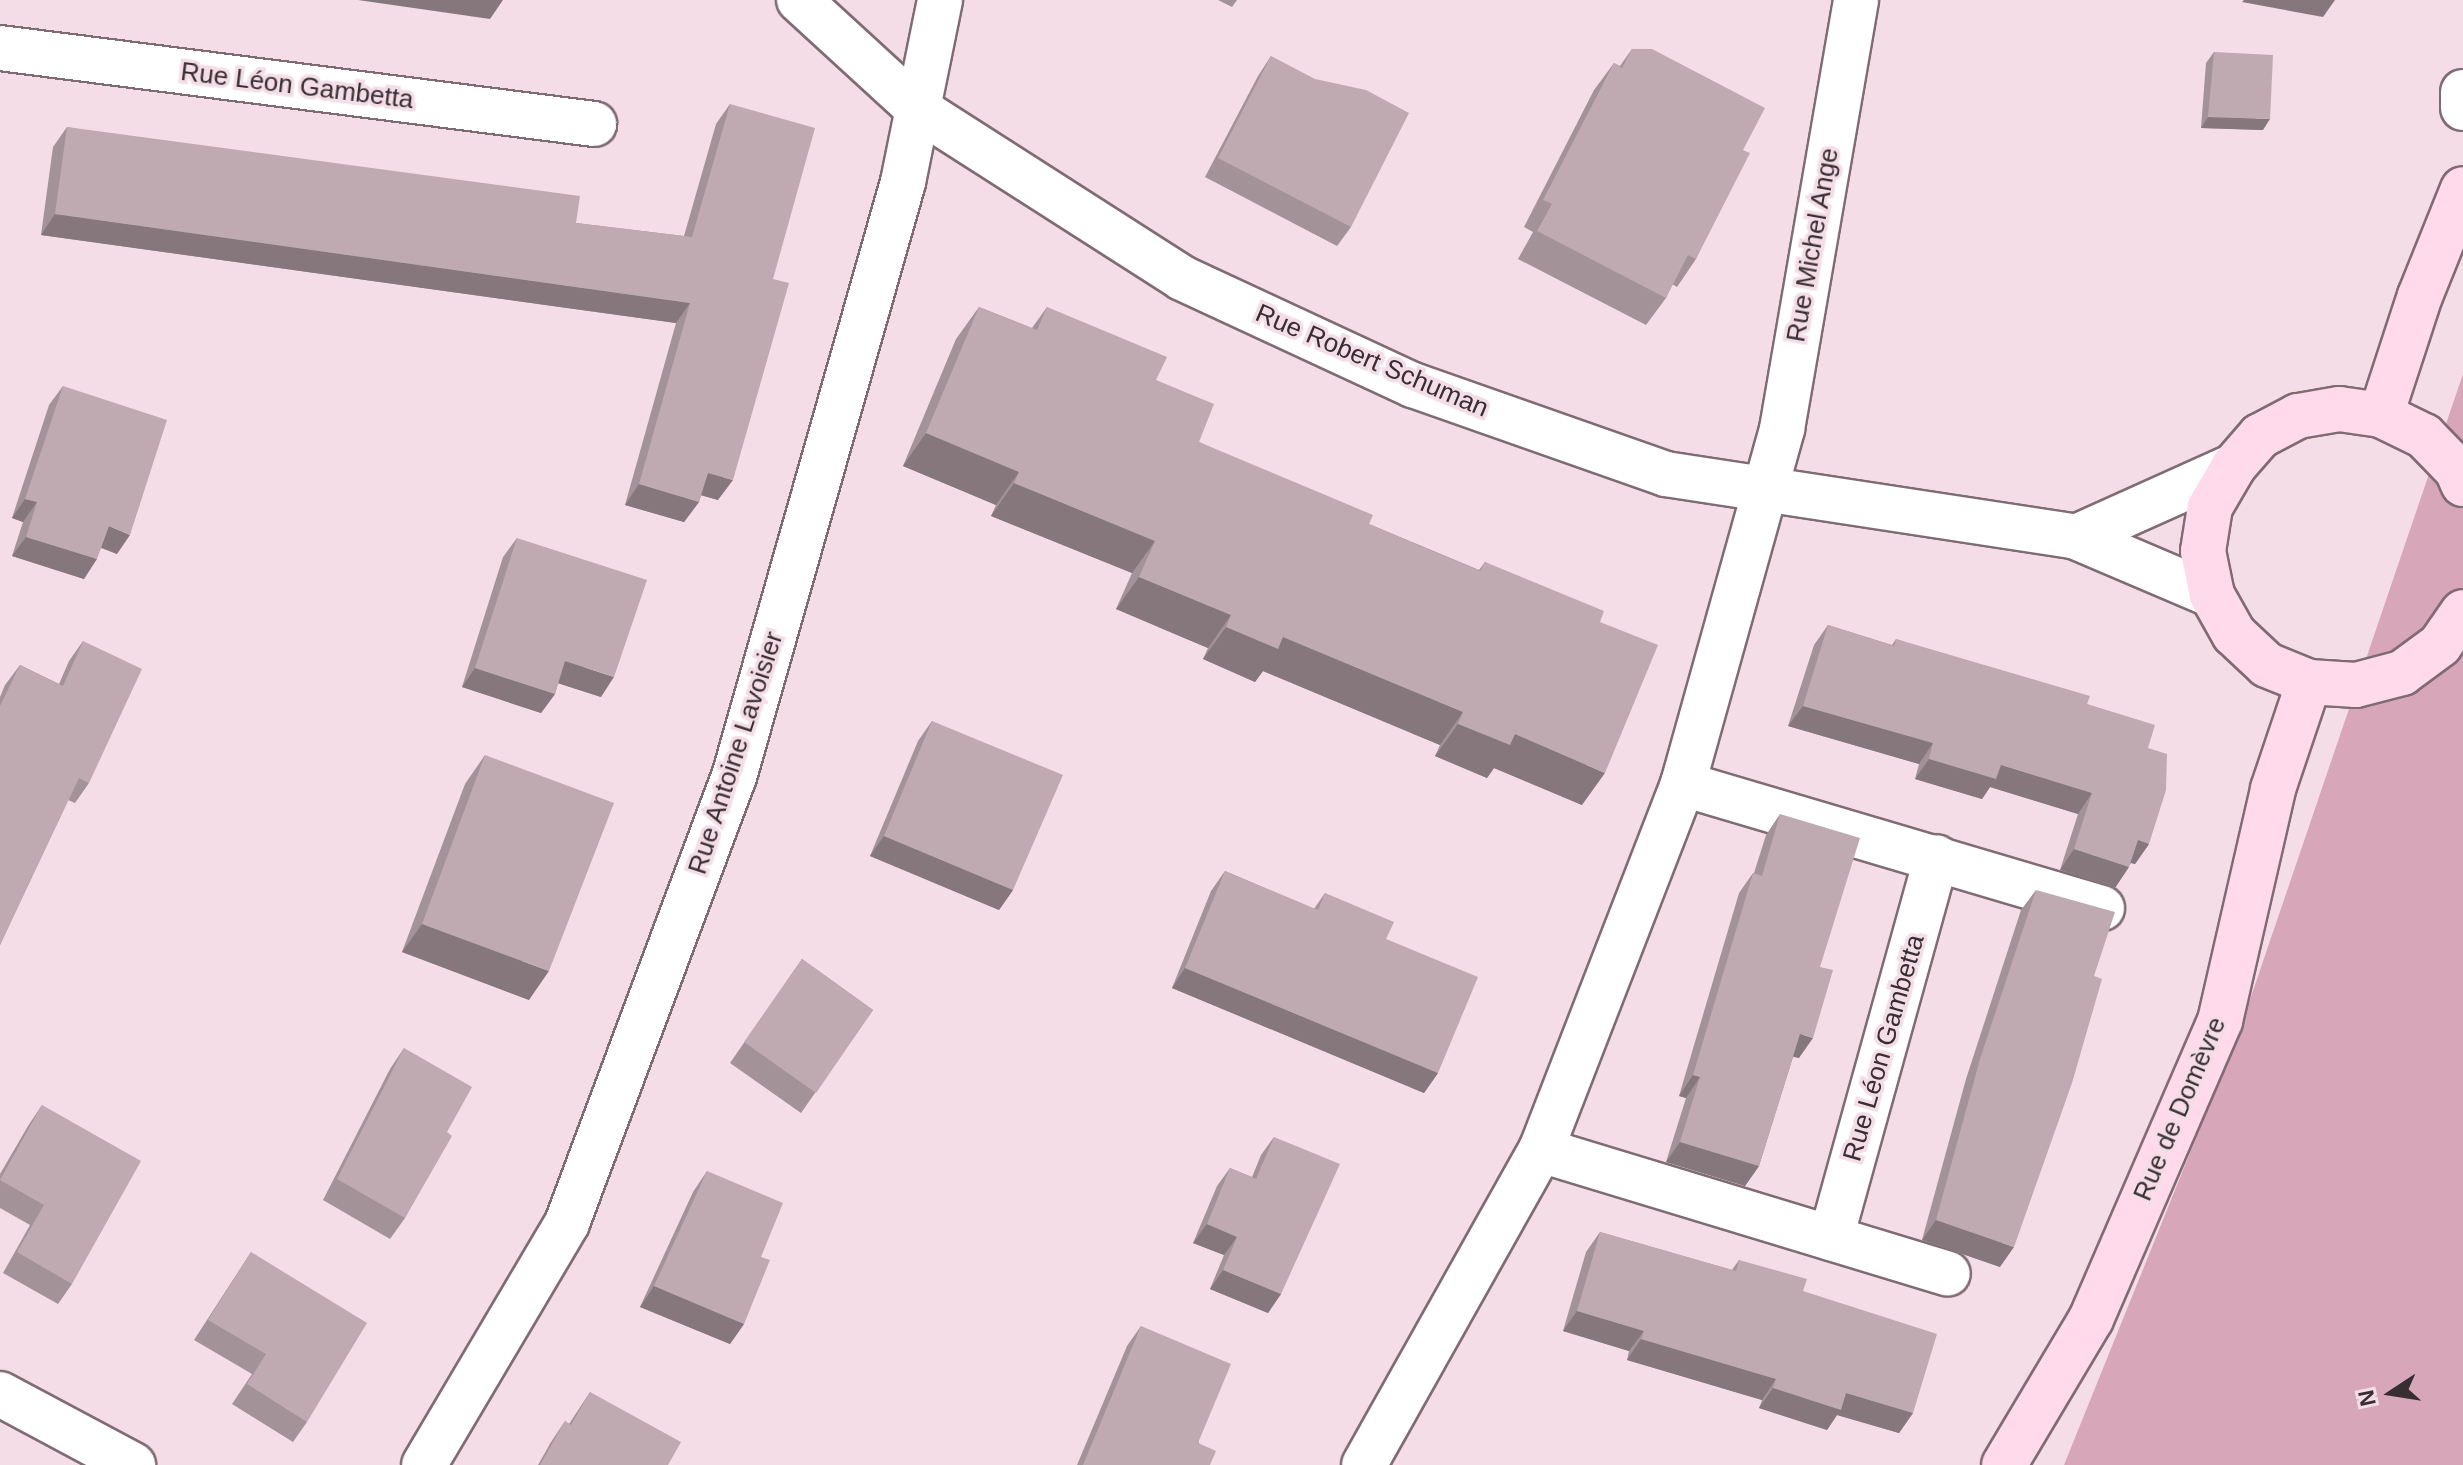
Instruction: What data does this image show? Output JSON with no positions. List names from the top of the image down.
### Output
{
  "streets": {
    "street": [
      "Rue Léon Gambetta",
      "Rue Michel Ange",
      "Rue Robert Schuman",
      "Rue Antoine Lavoisier",
      "Rue de Domèvre"
    ]
  },
  "crossings": [
    ["Rue Michel Ange", "Rue Robert Schuman"],
    ["Rue Robert Schuman", "Rue Antoine Lavoisier"]
  ],
  "north": "left"
}
